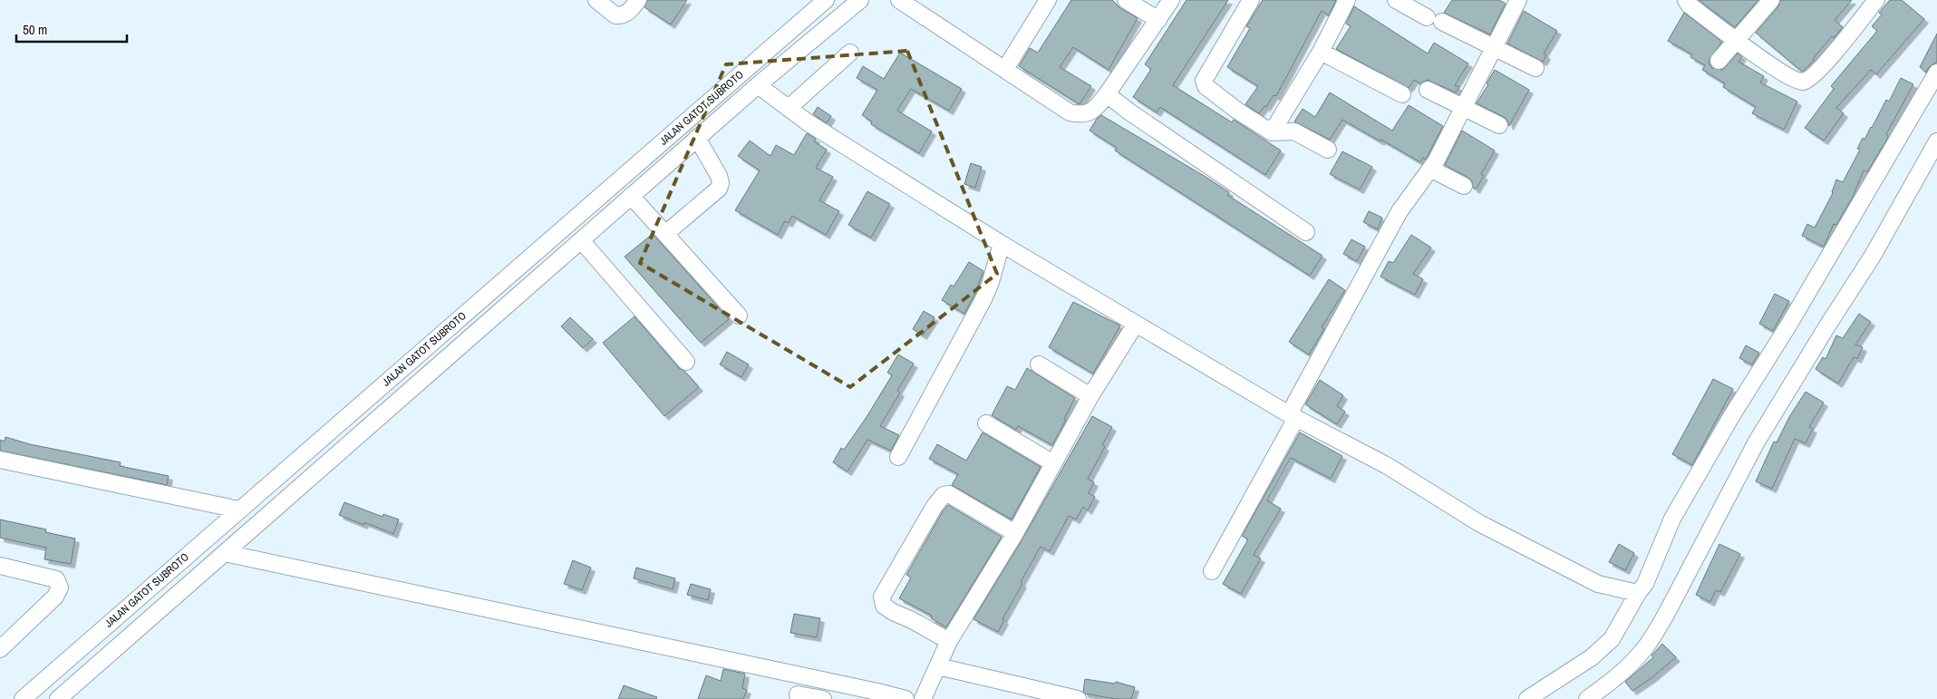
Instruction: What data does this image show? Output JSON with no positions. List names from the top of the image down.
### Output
{
  "streets": {
    "street": ["JALAN GATOT SUBROTO"]
  },
  "scale_bar": "50 m"
}
